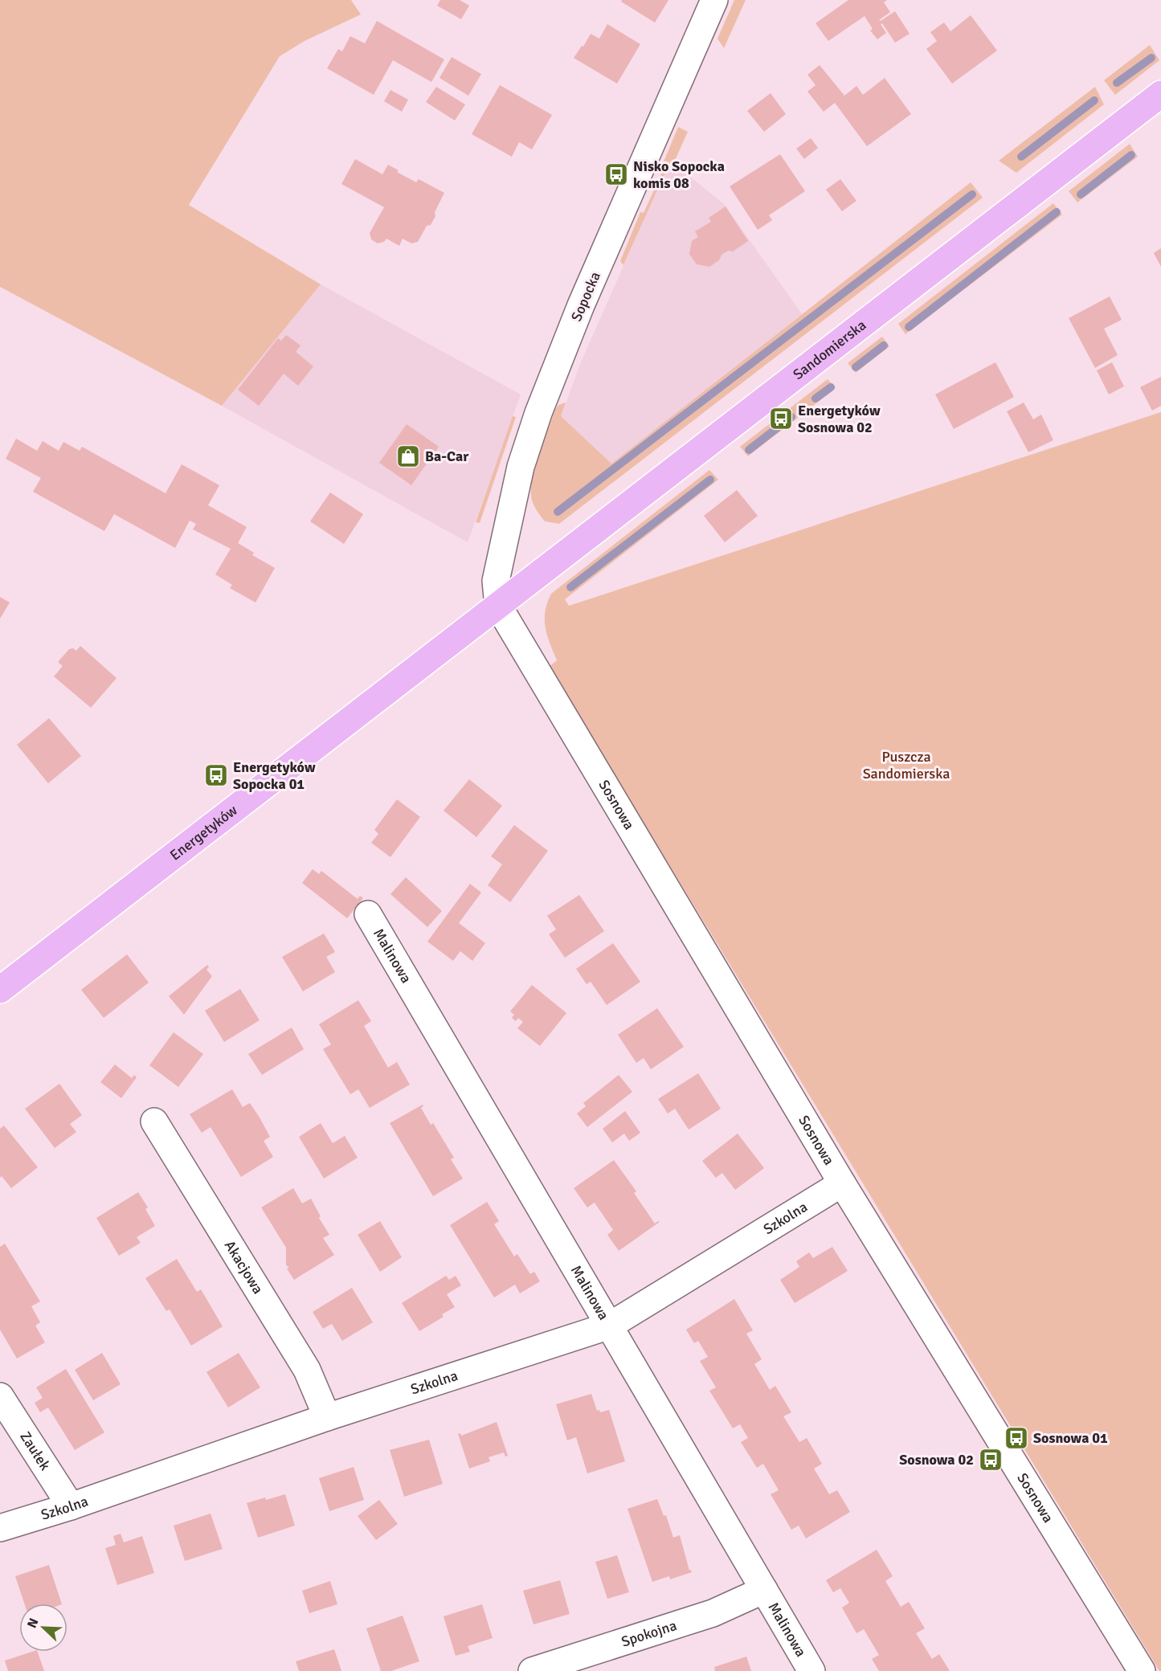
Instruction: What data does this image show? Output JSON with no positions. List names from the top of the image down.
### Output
{
  "streets": {
    "main road": ["Sandomierska", "Energetyków"],
    "street": [
      "Sopocka",
      "Sosnowa",
      "Malinowa",
      "Szkolna",
      "Akacjowa",
      "Zaułek",
      "Spokojna"
    ]
  },
  "crossings": [
    ["Sopocka", "Sandomierska"],
    ["Sopocka", "Sosnowa"],
    ["Sopocka", "Energetyków"],
    ["Sandomierska", "Sosnowa"],
    ["Sandomierska", "Energetyków"],
    ["Sosnowa", "Energetyków"],
    ["Sosnowa", "Szkolna"],
    ["Malinowa", "Szkolna"],
    ["Malinowa", "Spokojna"],
    ["Szkolna", "Akacjowa"],
    ["Szkolna", "Zaułek"]
  ],
  "parks": ["Puszcza Sandomierska"],
  "places": {
    "bus stop": [
      "Nisko Sopocka komis 08",
      "Energetyków Sosnowa 02",
      "Energetyków Sopocka 01",
      "Sosnowa 01",
      "Sosnowa 02"
    ],
    "shop": ["Ba-Car"]
  },
  "north": "top left"
}
